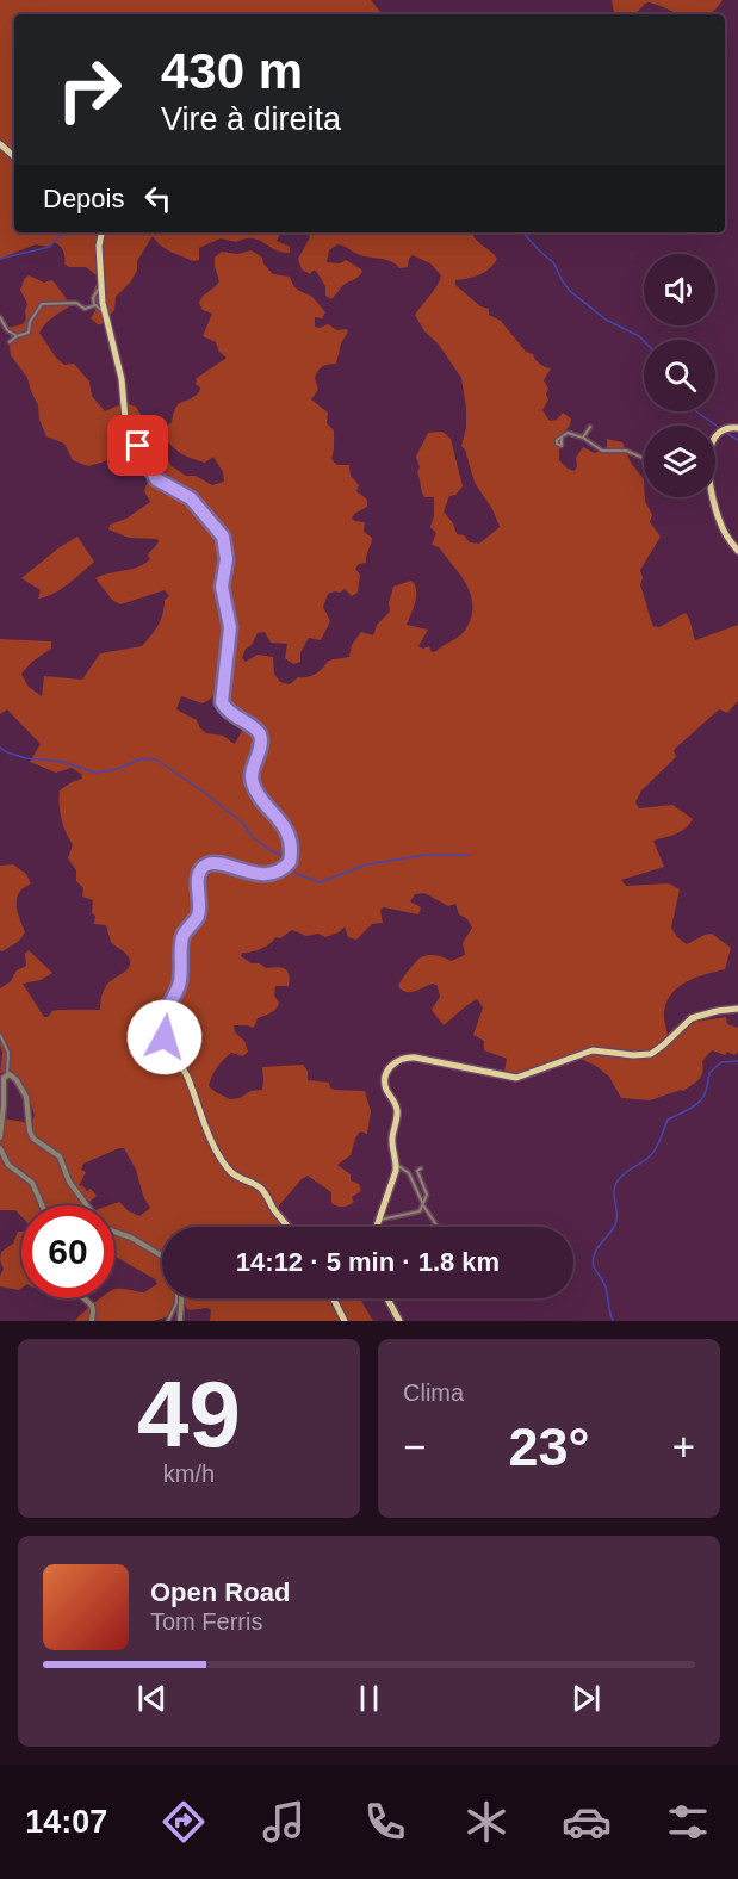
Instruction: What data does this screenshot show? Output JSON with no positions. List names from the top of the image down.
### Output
{
  "page": {
    "turn": ["430 m", "Vire à direita"],
    "then": "Depois",
    "limit": "60",
    "trip": "14:12 · 5 min · 1.8 km",
    "tile": [
      ["49", "km/h"],
      "Clima"
    ],
    "heat": ["−", "23°", "+"],
    "song": ["Open Road", "Tom Ferris"],
    "tabs": "14:07"
  }
}
